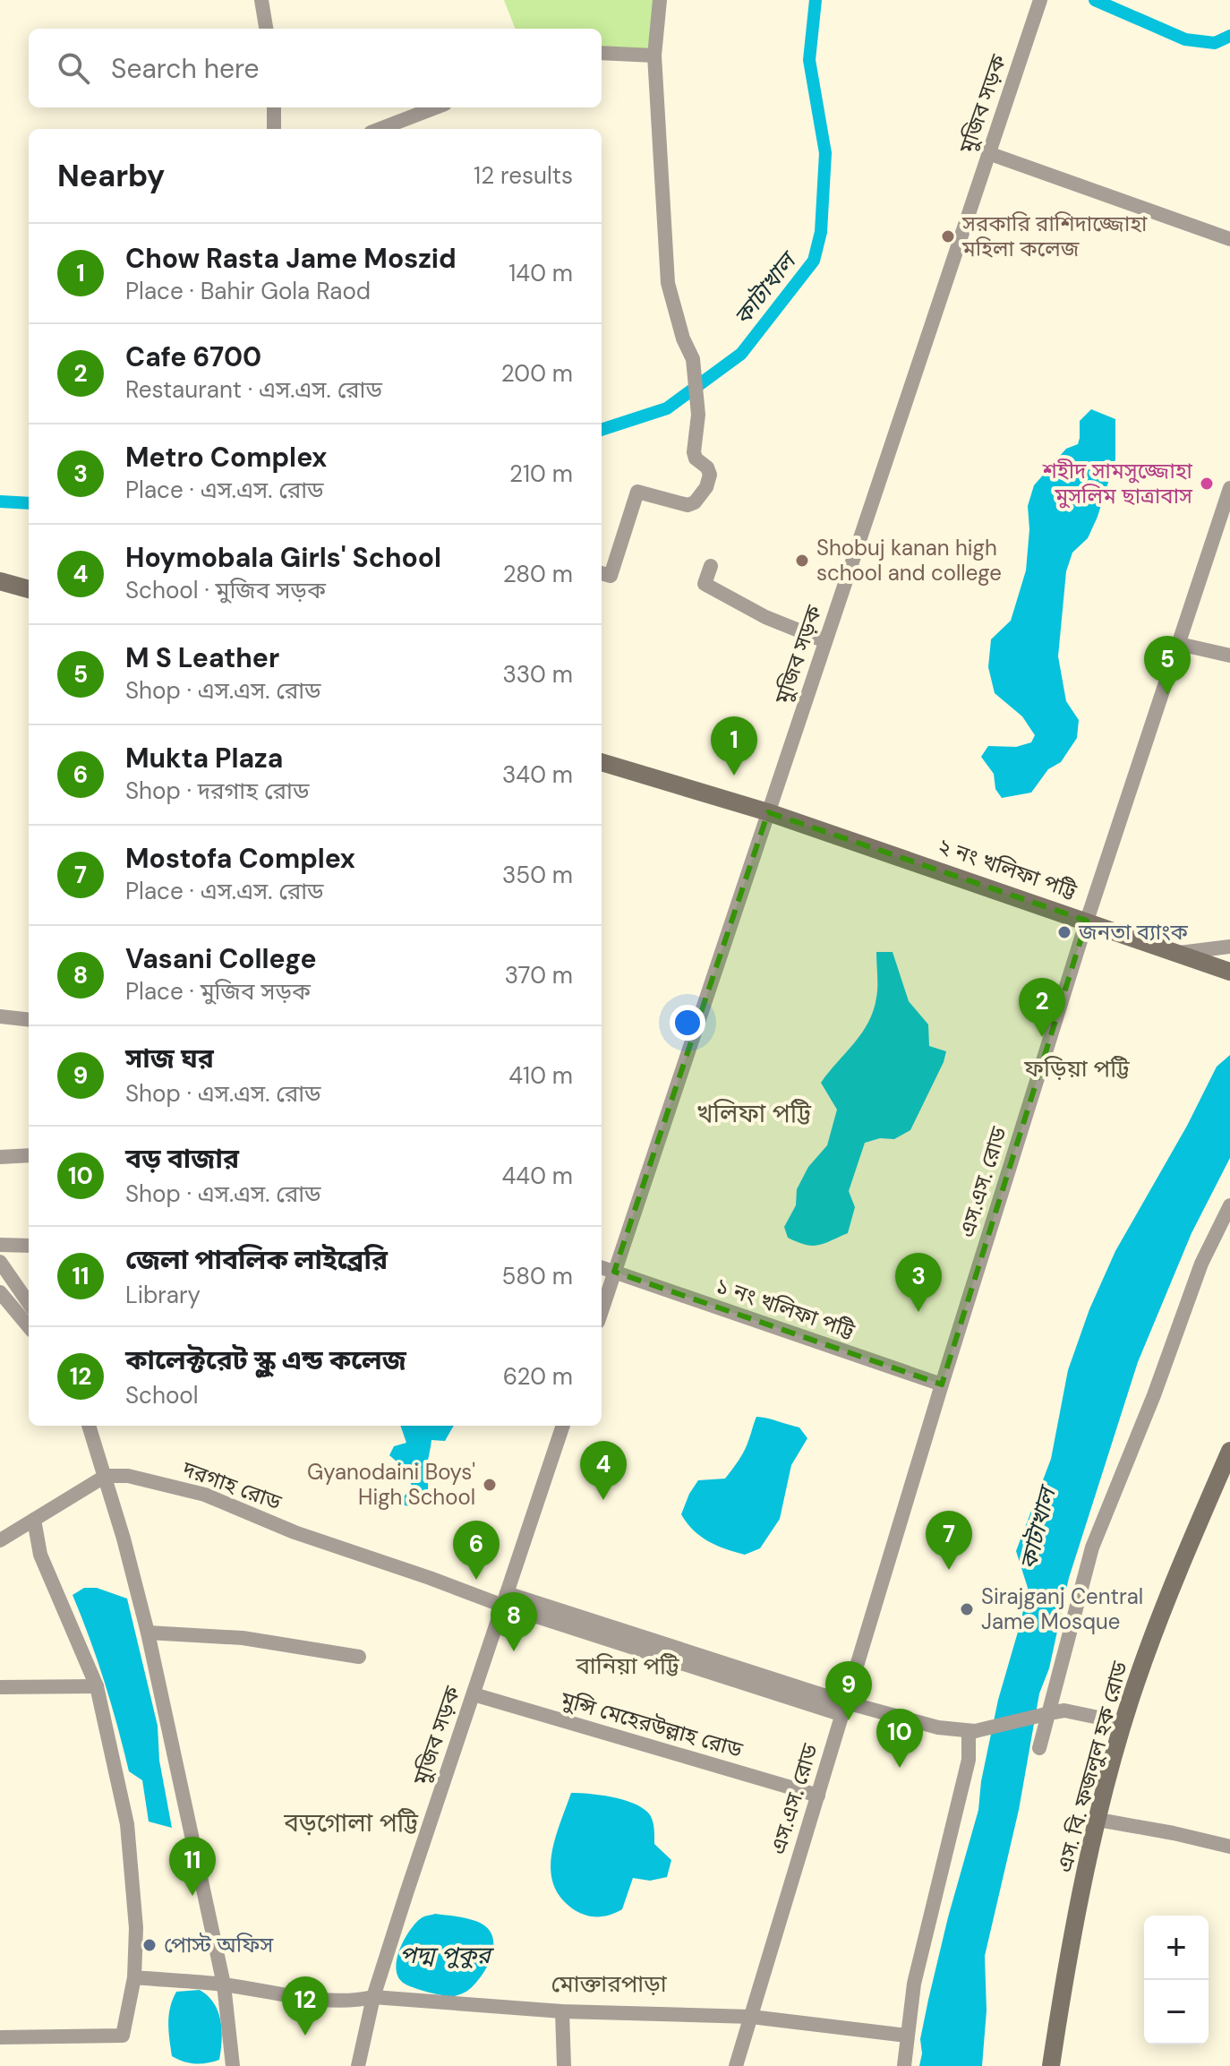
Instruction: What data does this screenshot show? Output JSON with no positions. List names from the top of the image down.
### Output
{
  "streets": {
    "main road": ["২ নং খলিফা পট্টি", "এস. বি. ফজলুল হক রোড"],
    "street": [
      "মুজিব সড়ক",
      "এস.এস. রোড",
      "১ নং খলিফা পট্টি",
      "দরগাহ রোড",
      "মুন্সি মেহেরউল্লাহ রোড"
    ]
  },
  "crossings": [
    ["মুজিব সড়ক", "২ নং খলিফা পট্টি"],
    ["মুজিব সড়ক", "১ নং খলিফা পট্টি"],
    ["মুজিব সড়ক", "দরগাহ রোড"],
    ["মুজিব সড়ক", "মুন্সি মেহেরউল্লাহ রোড"],
    ["২ নং খলিফা পট্টি", "এস.এস. রোড"],
    ["এস.এস. রোড", "১ নং খলিফা পট্টি"],
    ["এস.এস. রোড", "দরগাহ রোড"],
    ["এস.এস. রোড", "মুন্সি মেহেরউল্লাহ রোড"]
  ],
  "districts": [
    "ফড়িয়া পট্টি",
    "খলিফা পট্টি",
    "বানিয়া পট্টি",
    "বড়গোলা পট্টি",
    "মোক্তারপাড়া"
  ],
  "water": ["কাটাখাল", "পদ্ম পুকুর"],
  "places": [
    "সরকারি রাশিদাজ্জোহা মহিলা কলেজ",
    "শহীদ সামসুজ্জোহা মুসলিম ছাত্রাবাস",
    "Shobuj kanan high school and college",
    "জনতা ব্যাংক",
    "Gyanodaini Boys' High School",
    "Sirajganj Central Jame Mosque",
    "পোস্ট অফিস"
  ],
  "page": {
    "search": "Search here",
    "heading": ["Nearby", "12 results"],
    "list": [
      {
        "mark": "1",
        "name": "Chow Rasta Jame Moszid",
        "note": "Place · Bahir Gola Raod",
        "value": "140 m"
      },
      {
        "mark": "2",
        "name": "Cafe 6700",
        "note": "Restaurant · এস.এস. রোড",
        "value": "200 m"
      },
      {
        "mark": "3",
        "name": "Metro Complex",
        "note": "Place · এস.এস. রোড",
        "value": "210 m"
      },
      {
        "mark": "4",
        "name": "Hoymobala Girls' School",
        "note": "School · মুজিব সড়ক",
        "value": "280 m"
      },
      {
        "mark": "5",
        "name": "M S Leather",
        "note": "Shop · এস.এস. রোড",
        "value": "330 m"
      },
      {
        "mark": "6",
        "name": "Mukta Plaza",
        "note": "Shop · দরগাহ রোড",
        "value": "340 m"
      },
      {
        "mark": "7",
        "name": "Mostofa Complex",
        "note": "Place · এস.এস. রোড",
        "value": "350 m"
      },
      {
        "mark": "8",
        "name": "Vasani College",
        "note": "Place · মুজিব সড়ক",
        "value": "370 m"
      },
      {
        "mark": "9",
        "name": "সাজ ঘর",
        "note": "Shop · এস.এস. রোড",
        "value": "410 m"
      },
      {
        "mark": "10",
        "name": "বড় বাজার",
        "note": "Shop · এস.এস. রোড",
        "value": "440 m"
      },
      {
        "mark": "11",
        "name": "জেলা পাবলিক লাইব্রেরি",
        "note": "Library",
        "value": "580 m"
      },
      {
        "mark": "12",
        "name": "কালেক্টরেট স্কুল এন্ড কলেজ",
        "note": "School",
        "value": "620 m"
      }
    ],
    "pins": [
      "5",
      "1",
      "2",
      "3",
      "4",
      "7",
      "6",
      "8",
      "9",
      "10",
      "11",
      "12"
    ],
    "map_buttons": ["+", "−"]
  }
}
